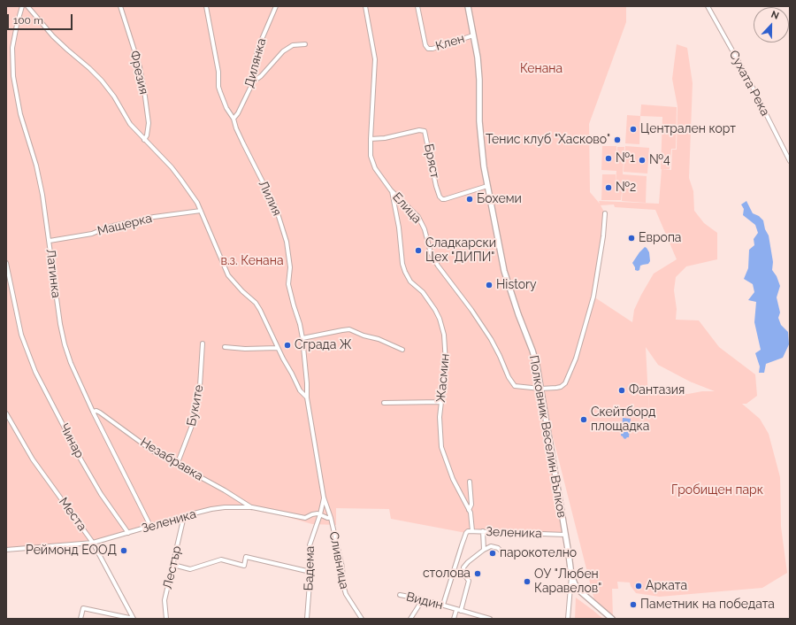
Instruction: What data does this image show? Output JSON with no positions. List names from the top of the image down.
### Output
{
  "streets": {
    "main road": ["Полковник Веселин Вълков"],
    "street": [
      "Клен",
      "Дилянка",
      "Фрезия",
      "Сухата Река",
      "Бряст",
      "Лилия",
      "Елица",
      "Мащерка",
      "Латинка",
      "Жасмин",
      "Буките",
      "Чинар",
      "Незабравка",
      "Места",
      "Зеленика",
      "Сливница",
      "Лестър",
      "Бадема",
      "Видин"
    ]
  },
  "crossings": [
    ["Клен", "Полковник Веселин Вълков"],
    ["Дилянка", "Лилия"],
    ["Бряст", "Елица"],
    ["Бряст", "Полковник Веселин Вълков"],
    ["Лилия", "Сливница"],
    ["Лилия", "Бадема"],
    ["Елица", "Жасмин"],
    ["Елица", "Полковник Веселин Вълков"],
    ["Мащерка", "Латинка"],
    ["Латинка", "Незабравка"],
    ["Латинка", "Зеленика"],
    ["Жасмин", "Зеленика"],
    ["Буките", "Незабравка"],
    ["Полковник Веселин Вълков", "Зеленика"],
    ["Чинар", "Зеленика"],
    ["Незабравка", "Зеленика"],
    ["Места", "Зеленика"],
    ["Зеленика", "Сливница"],
    ["Зеленика", "Лестър"],
    ["Зеленика", "Бадема"],
    ["Зеленика", "Видин"],
    ["Сливница", "Бадема"]
  ],
  "parks": ["Кенана", "в.з. Кенана", "Гробищен парк"],
  "places": [
    "Централен корт",
    "Тенис клуб \"Хасково\"",
    "№1",
    "№4",
    "№2",
    "Бохеми",
    "Европа",
    "Сладкарски Цех \"ДИПИ\"",
    "History",
    "Сграда Ж",
    "Фантазия",
    "Скейтборд площадка",
    "Реймонд ЕООД",
    "парокотелно",
    "столова",
    "ОУ \"Любен Каравелов\"",
    "Арката",
    "Паметник на победата"
  ],
  "scale_bar": "100 m",
  "north": "top"
}
